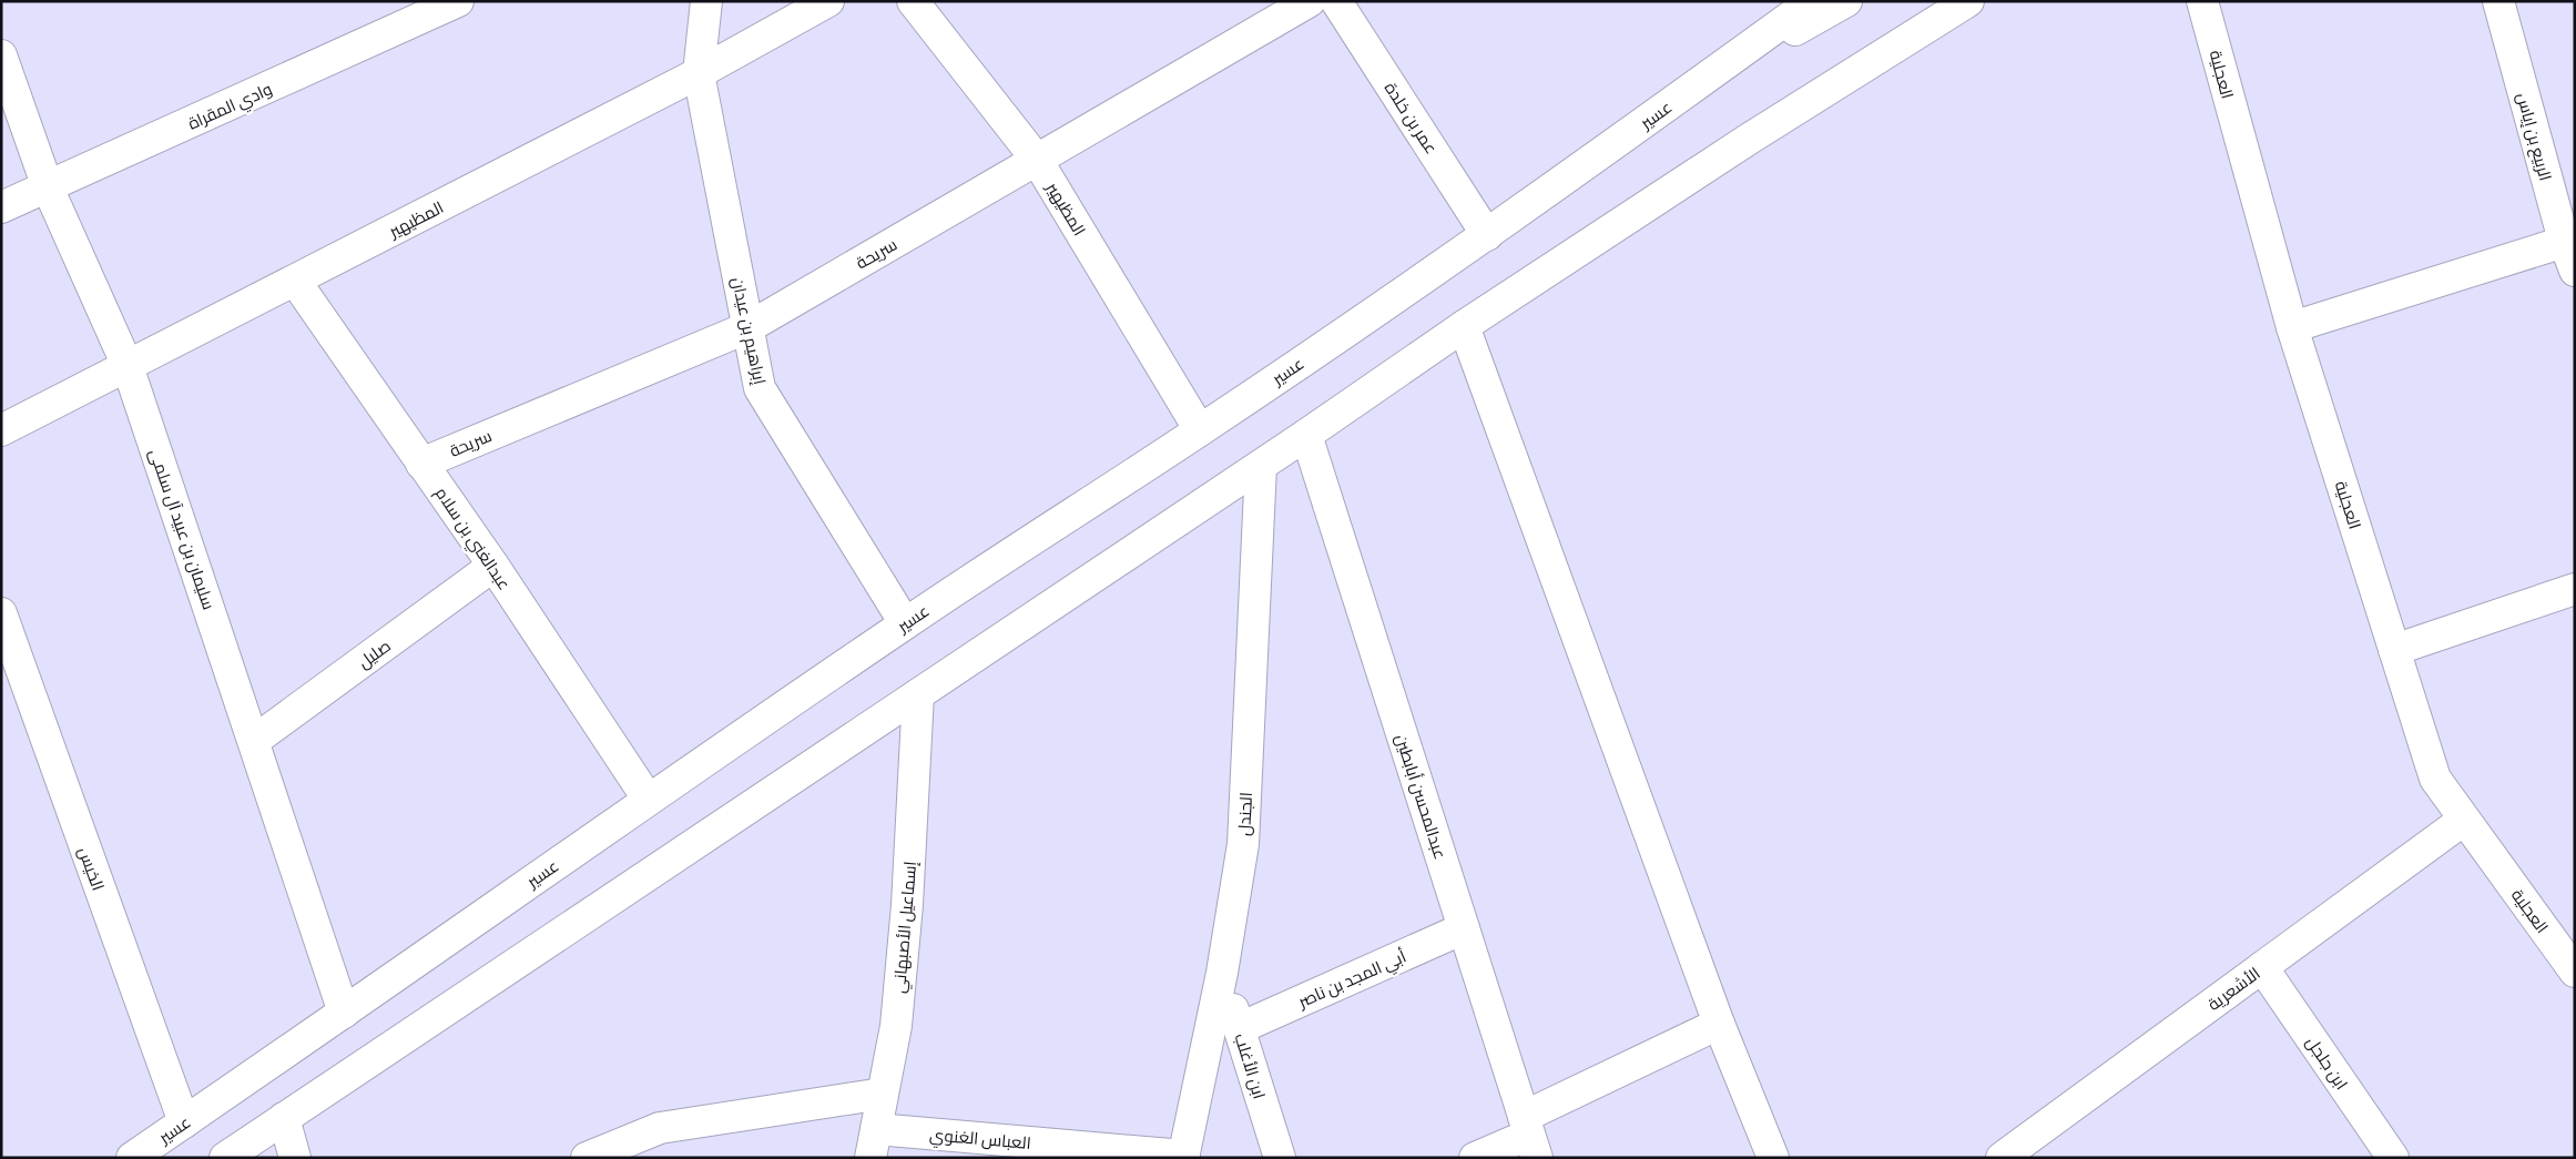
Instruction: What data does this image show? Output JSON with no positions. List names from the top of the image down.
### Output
{
  "streets": {
    "street": [
      "العجلية",
      "وادي المقراة",
      "عسير",
      "عمر بن خلدة",
      "الربيع بن إياس",
      "المظيهير",
      "سريحة",
      "إبراهيم بن عيدان",
      "سليمان بن عبيد آل سلمى",
      "عبدالغني بن سلام",
      "صليل",
      "عبدالمحسن أبابطين",
      "الجندل",
      "الخيس",
      "إسماعيل الأصبهاني",
      "أبي المجد بن ناصر",
      "الأشعرية",
      "ابن جلجل",
      "ابن الأغلب",
      "العباس الغنوي"
    ]
  },
  "crossings": [
    ["العجلية", "الأشعرية"],
    ["وادي المقراة", "سليمان بن عبيد آل سلمى"],
    ["عسير", "عمر بن خلدة"],
    ["عسير", "المظيهير"],
    ["عسير", "إبراهيم بن عيدان"],
    ["عسير", "سليمان بن عبيد آل سلمى"],
    ["عسير", "عبدالغني بن سلام"],
    ["عسير", "الخيس"],
    ["المظيهير", "سريحة"],
    ["المظيهير", "إبراهيم بن عيدان"],
    ["المظيهير", "سليمان بن عبيد آل سلمى"],
    ["المظيهير", "عبدالغني بن سلام"],
    ["سريحة", "إبراهيم بن عيدان"],
    ["سريحة", "عبدالغني بن سلام"],
    ["سليمان بن عبيد آل سلمى", "صليل"],
    ["عبدالغني بن سلام", "صليل"],
    ["عبدالمحسن أبابطين", "أبي المجد بن ناصر"],
    ["الجندل", "ابن الأغلب"],
    ["الجندل", "العباس الغنوي"],
    ["إسماعيل الأصبهاني", "العباس الغنوي"],
    ["أبي المجد بن ناصر", "ابن الأغلب"],
    ["الأشعرية", "ابن جلجل"]
  ]
}
